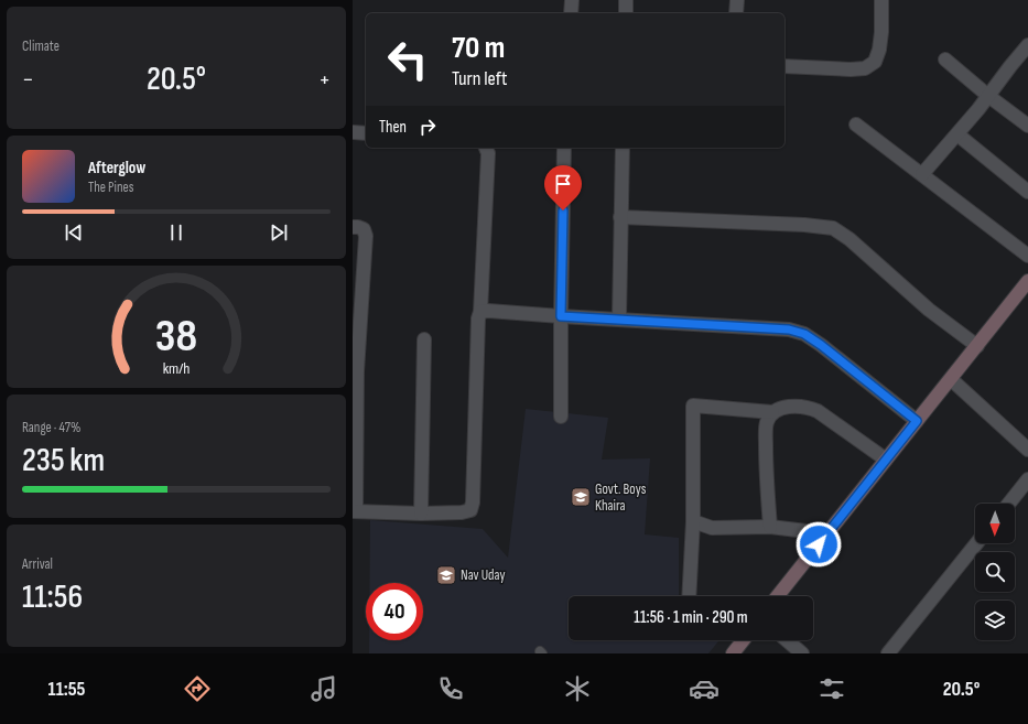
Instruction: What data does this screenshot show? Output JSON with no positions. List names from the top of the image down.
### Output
{
  "places": {
    "school or university": ["Govt. Boys Khaira", "Nav Uday"]
  },
  "north": "bottom",
  "page": {
    "tile": [
      "Climate",
      ["Range · 47%", "235 km"],
      ["Arrival", "11:56"]
    ],
    "turn": ["70 m", "Turn left"],
    "heat": ["−", "20.5°", "+"],
    "then": "Then",
    "song": ["Afterglow", "The Pines"],
    "limit": "40",
    "trip": "11:56 · 1 min · 290 m",
    "tabs": ["11:55", "20.5°"],
    "gauge": ["38", "km/h"]
  }
}
